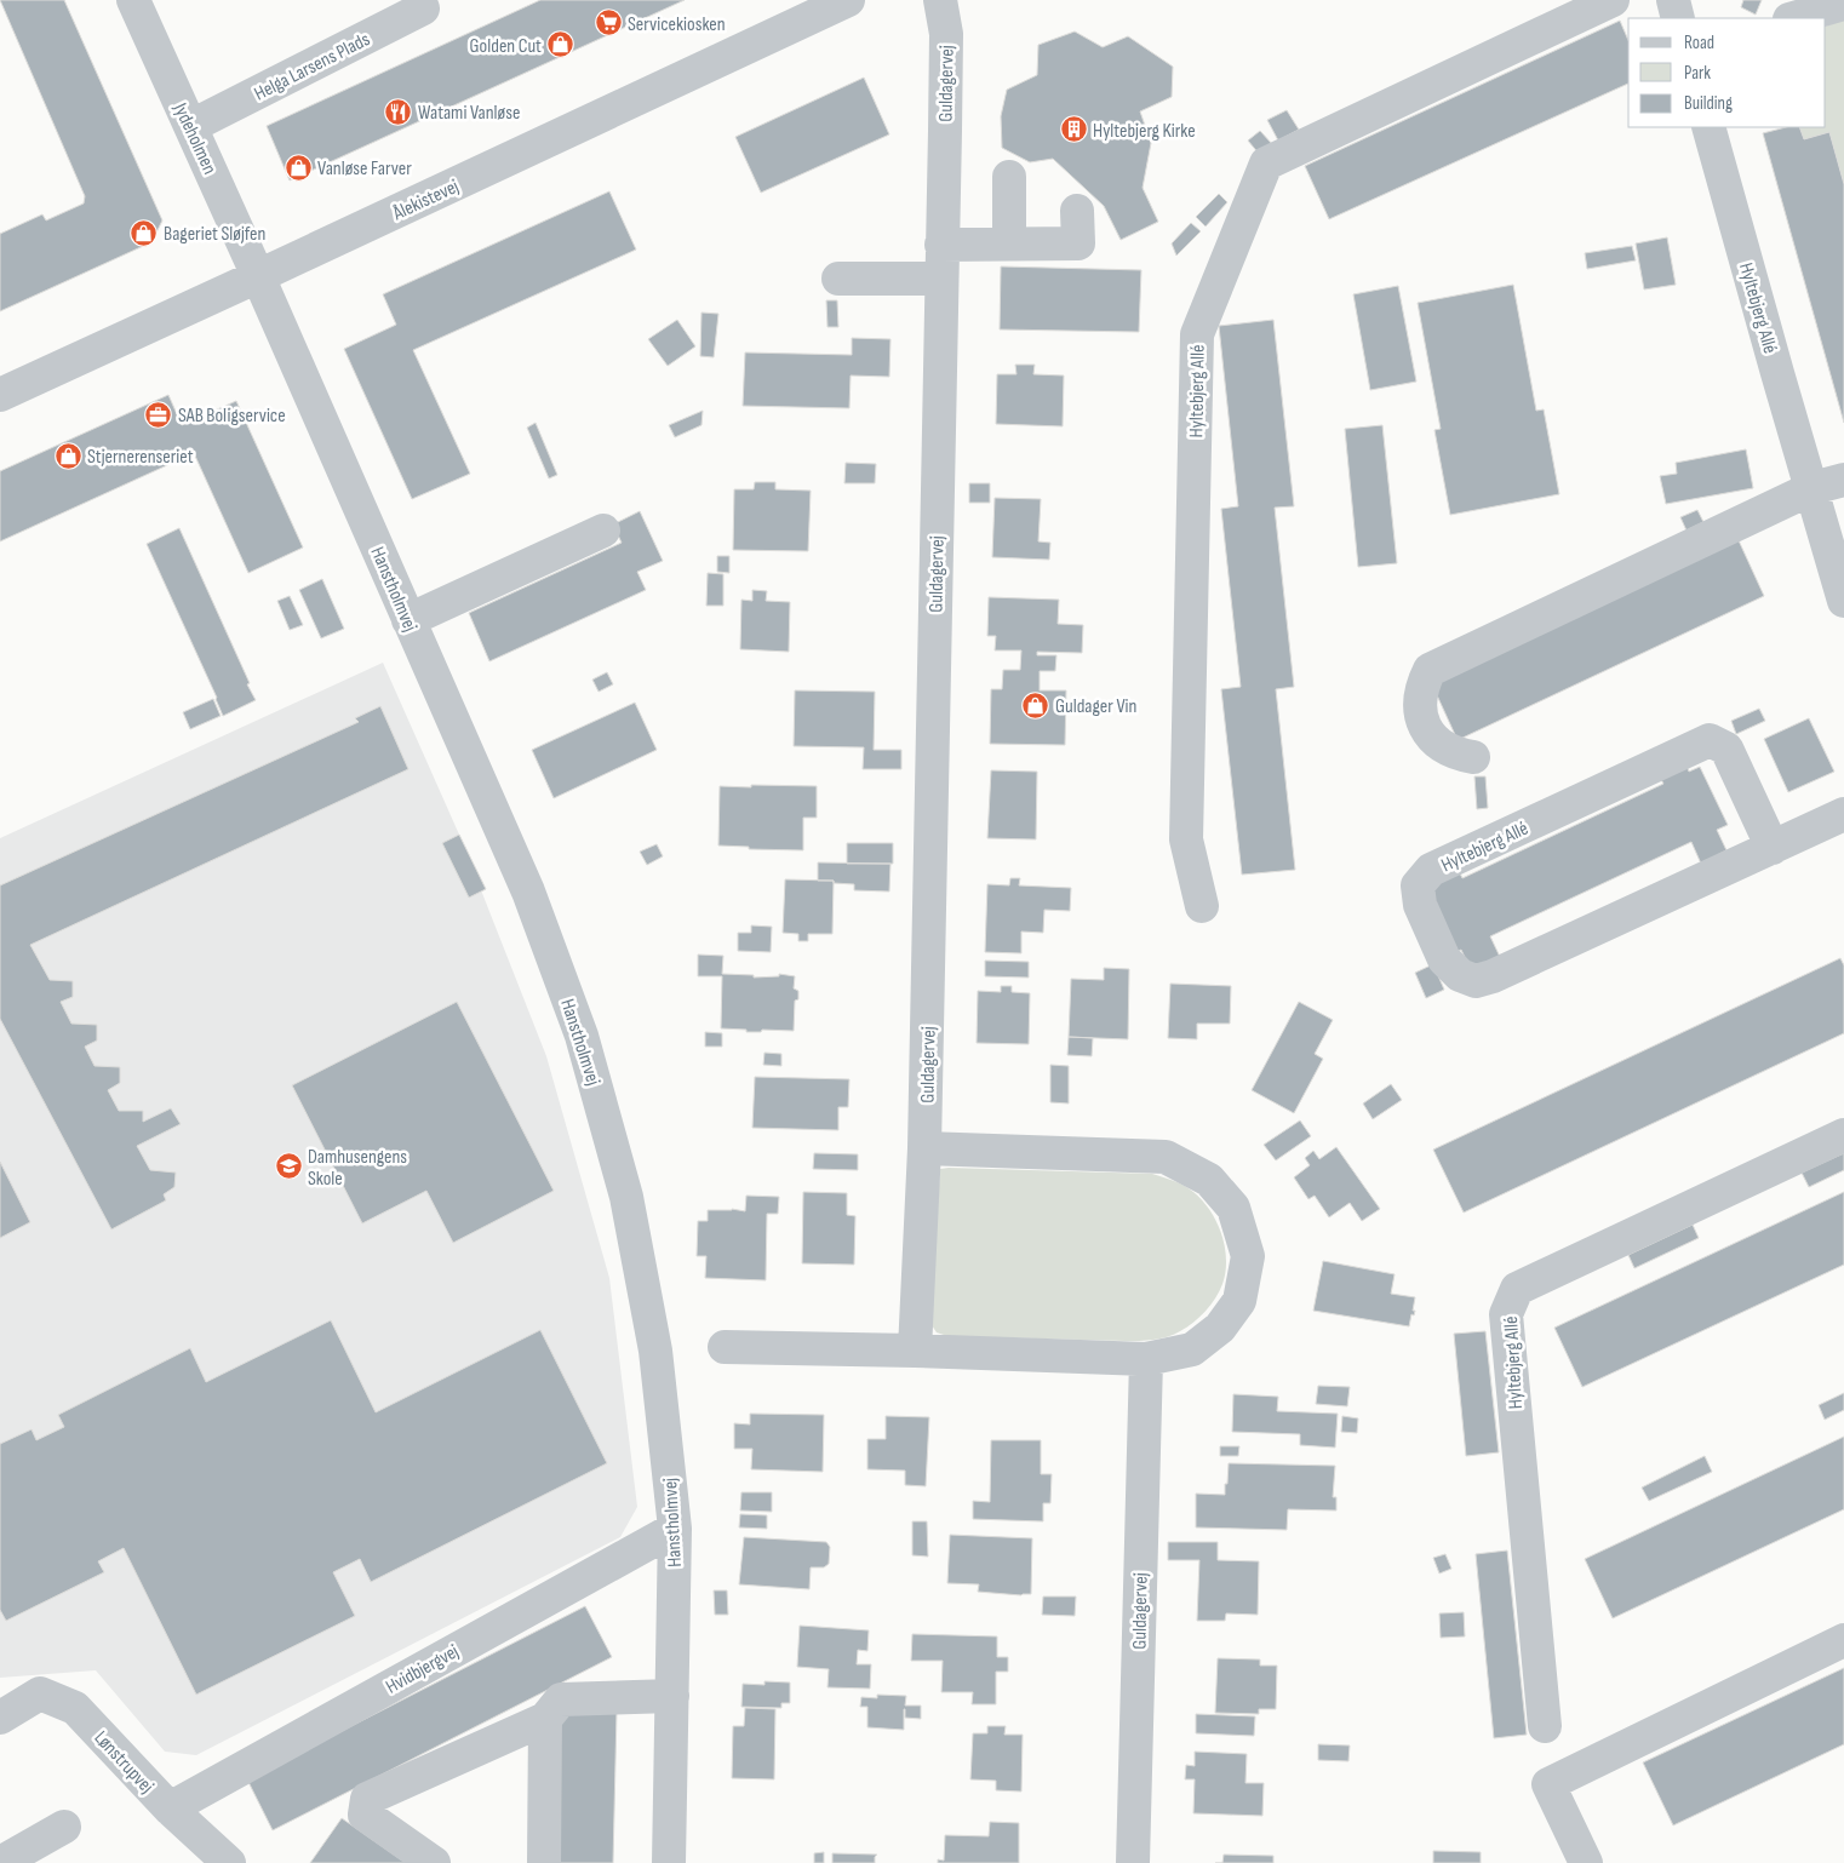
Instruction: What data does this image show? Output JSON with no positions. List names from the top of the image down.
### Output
{
  "streets": {
    "street": [
      "Helga Larsens Plads",
      "Guldagervej",
      "Jydeholmen",
      "Ålekistevej",
      "Hyltebjerg Allé",
      "Hanstholmvej",
      "Hvidbjergvej",
      "Lønstrupvej"
    ]
  },
  "crossings": [
    ["Helga Larsens Plads", "Jydeholmen"],
    ["Jydeholmen", "Ålekistevej"],
    ["Jydeholmen", "Hanstholmvej"],
    ["Ålekistevej", "Hanstholmvej"],
    ["Hanstholmvej", "Hvidbjergvej"],
    ["Hvidbjergvej", "Lønstrupvej"]
  ],
  "places": {
    "supermarket": ["Servicekiosken"],
    "shop": [
      "Golden Cut",
      "Vanløse Farver",
      "Bageriet Sløjfen",
      "Stjernerenseriet",
      "Guldager Vin"
    ],
    "restaurant": ["Watami Vanløse"],
    "building": ["Hyltebjerg Kirke"],
    "office": ["SAB Boligservice"],
    "school or university": ["Damhusengens Skole"]
  },
  "legend": ["Road", "Park", "Building"]
}
